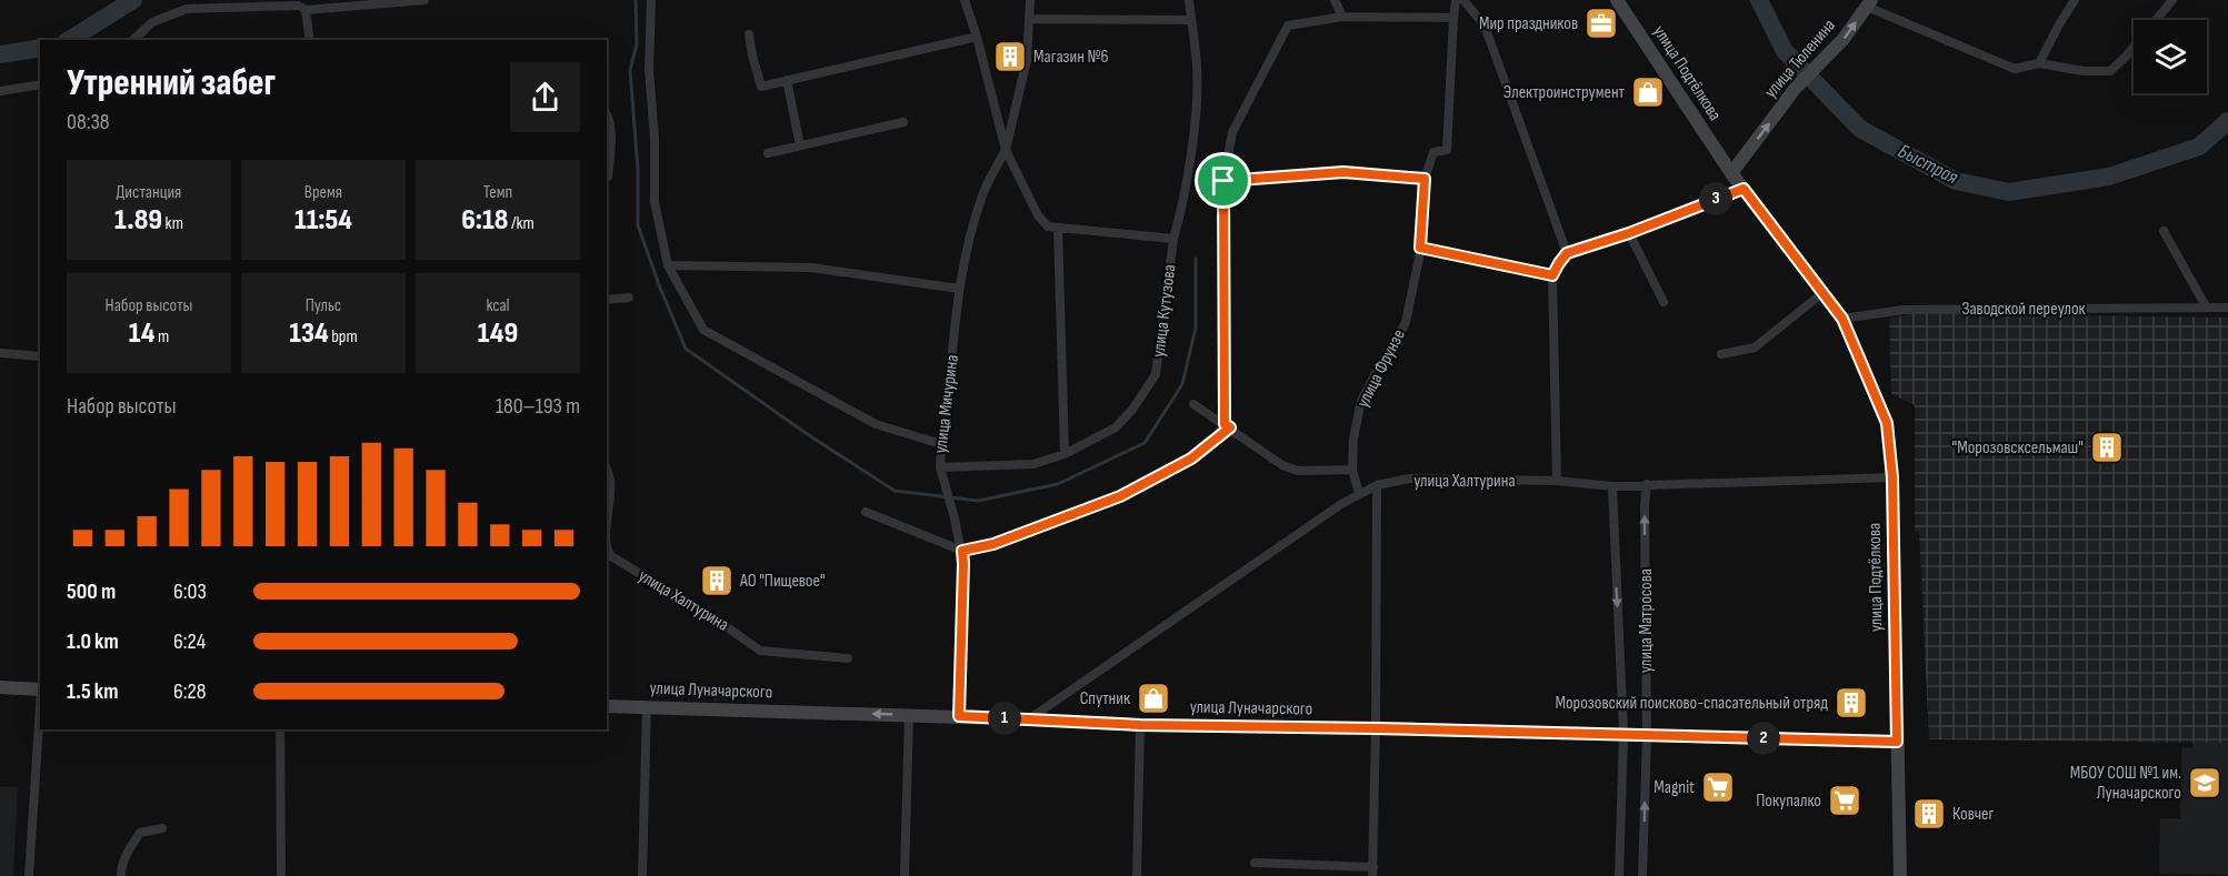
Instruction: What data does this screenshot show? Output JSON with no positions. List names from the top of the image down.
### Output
{
  "streets": {
    "main road": ["улица Тюленина", "улица Подтёлкова", "улица Луначарского"],
    "street": [
      "Заводской переулок",
      "улица Кутузова",
      "улица Фрунзе",
      "улица Мичурина",
      "улица Халтурина",
      "улица Матросова"
    ]
  },
  "crossings": [
    ["улица Тюленина", "улица Подтёлкова"],
    ["улица Подтёлкова", "Заводской переулок"],
    ["улица Подтёлкова", "улица Халтурина"],
    ["улица Подтёлкова", "улица Луначарского"],
    ["улица Кутузова", "улица Мичурина"],
    ["улица Фрунзе", "улица Халтурина"],
    ["улица Мичурина", "улица Луначарского"],
    ["улица Халтурина", "улица Матросова"],
    ["улица Халтурина", "улица Луначарского"],
    ["улица Матросова", "улица Луначарского"]
  ],
  "one_way": ["улица Тюленина"],
  "water": ["Быстрая"],
  "places": {
    "office": ["Мир праздников"],
    "building": [
      "Магазин №6",
      "\"Морозовсксельмаш\"",
      "АО \"Пищевое\"",
      "Морозовский поисково-спасательный отряд",
      "Ковчег"
    ],
    "shop": ["Электроинструмент", "Спутник"],
    "school or university": ["МБОУ СОШ №1 им. Луначарского"],
    "supermarket": ["Magnit", "Покупалко"]
  },
  "page": {
    "heading": ["Утренний забег", "08:38"],
    "stats": [
      ["Дистанция", "1.89 km"],
      ["Время", "11:54"],
      ["Темп", "6:18 /km"],
      ["Набор высоты", "14 m"],
      ["Пульс", "134 bpm"],
      ["kcal", "149"]
    ],
    "pins": ["3", "1", "2"],
    "chart": ["Набор высоты", "180–193 m"],
    "list": [
      {
        "name": "500 m",
        "note": "6:03"
      },
      {
        "name": "1.0 km",
        "note": "6:24"
      },
      {
        "name": "1.5 km",
        "note": "6:28"
      }
    ]
  }
}
